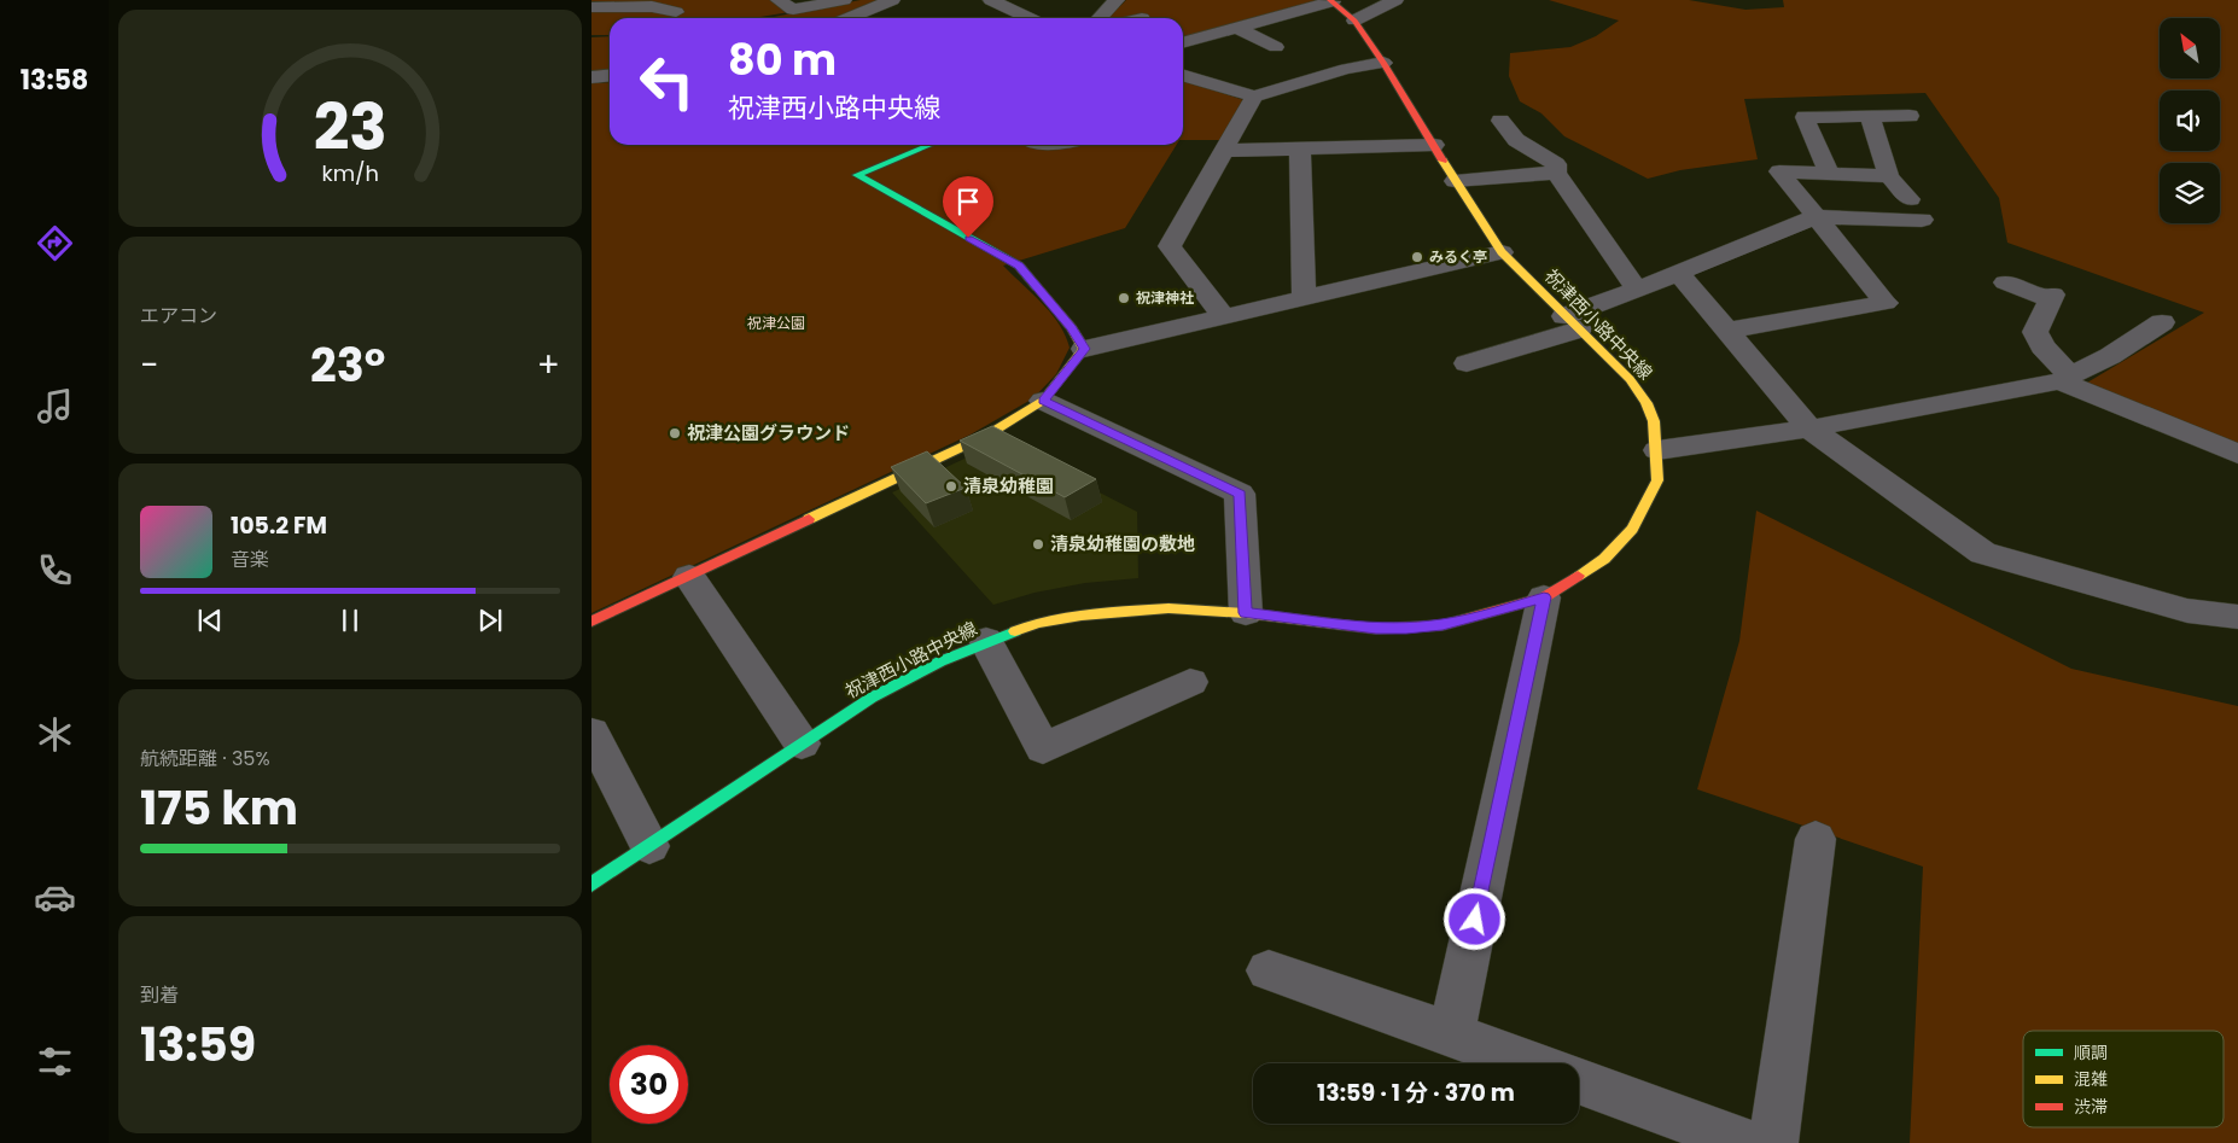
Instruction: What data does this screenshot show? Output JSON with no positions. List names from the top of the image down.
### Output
{
  "streets": {
    "main road": ["祝津西小路中央線"]
  },
  "parks": ["祝津公園"],
  "places": [
    "みるく亭",
    "祝津神社",
    "祝津公園グラウンド",
    "清泉幼稚園",
    "清泉幼稚園の敷地"
  ],
  "legend": ["順調", "混雑", "渋滞"],
  "north": "top left",
  "page": {
    "tabs": "13:58",
    "turn": ["80 m", "祝津西小路中央線"],
    "tile": [
      "エアコン",
      ["航続距離 · 35%", "175 km"],
      ["到着", "13:59"]
    ],
    "heat": ["−", "23°", "+"],
    "song": ["105.2 FM", "音楽"],
    "limit": "30",
    "trip": "13:59 · 1 分 · 370 m",
    "gauge": ["23", "km/h"]
  }
}
